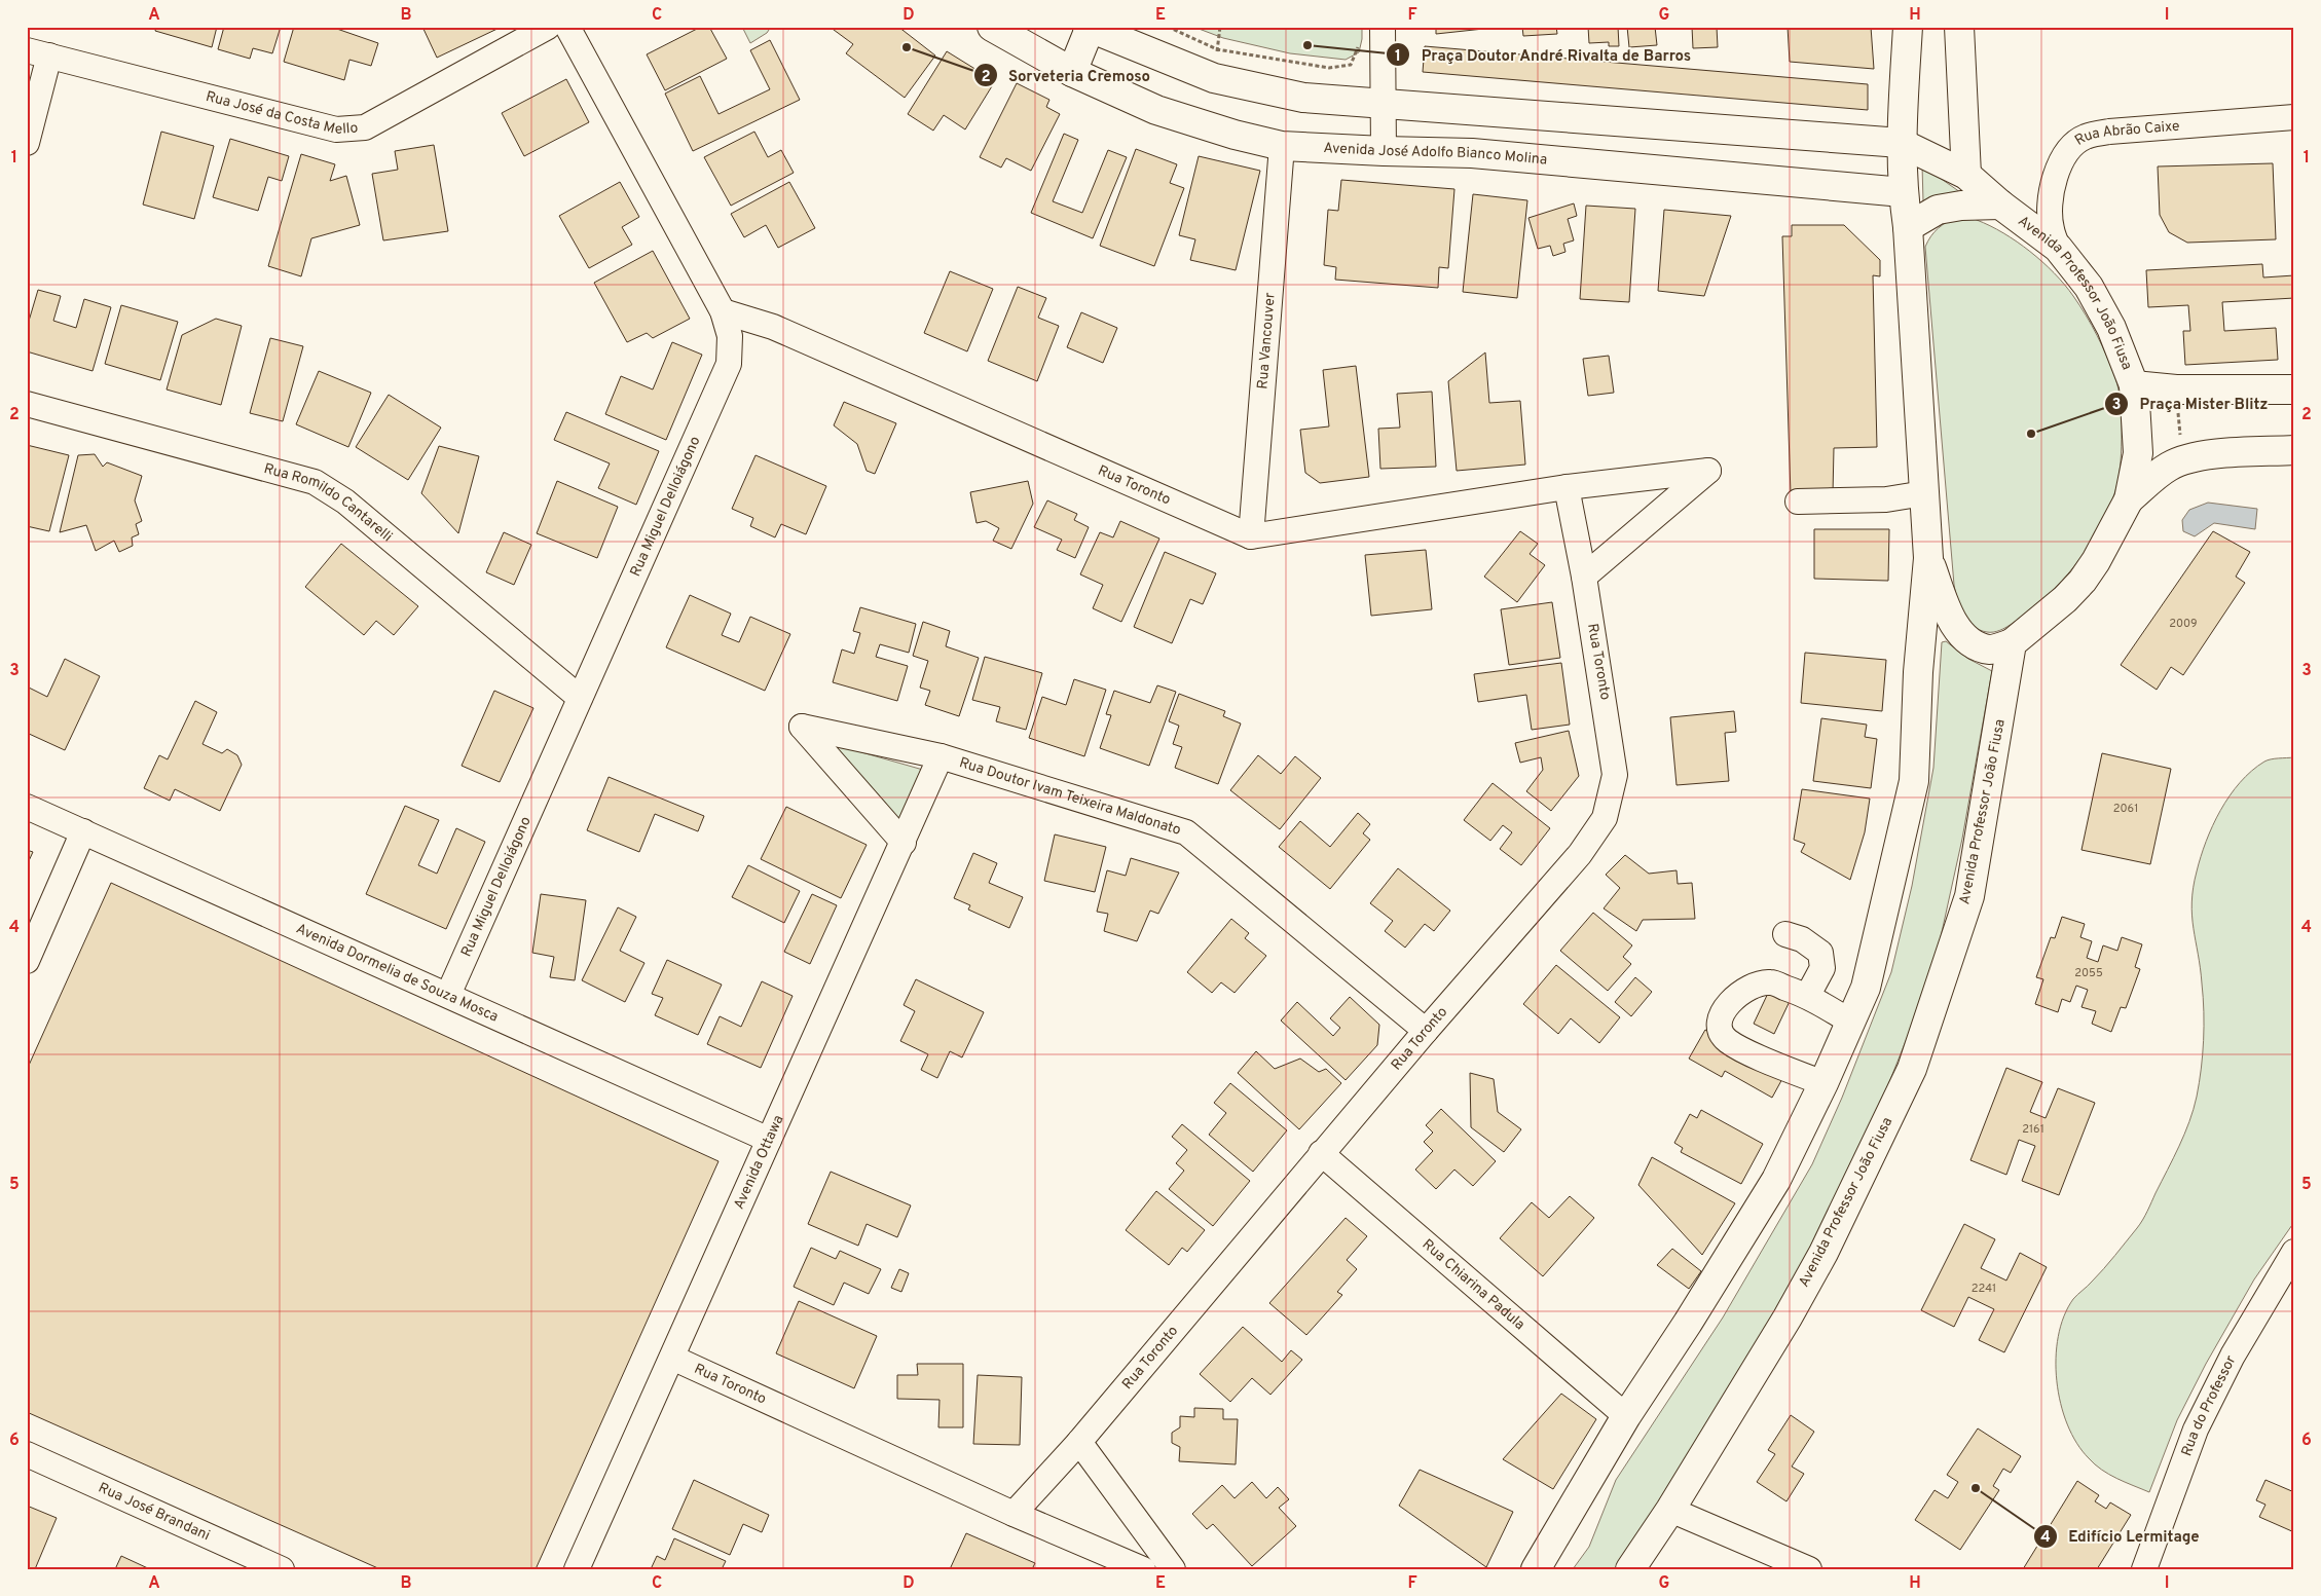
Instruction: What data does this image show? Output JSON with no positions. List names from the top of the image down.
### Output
{
  "streets": {
    "main road": ["Avenida José Adolfo Bianco Molina", "Avenida Professor João Fiusa"],
    "street": [
      "Rua José da Costa Mello",
      "Rua Abrão Caixe",
      "Rua Vancouver",
      "Rua Toronto",
      "Rua Romildo Cantarelli",
      "Rua Miguel Delloiágono",
      "Rua Doutor Ivam Teixeira Maldonato",
      "Avenida Dormelia de Souza Mosca",
      "Avenida Ottawa",
      "Rua Chiarina Padula",
      "Rua do Professor",
      "Rua José Brandani"
    ]
  },
  "crossings": [
    ["Rua Abrão Caixe", "Avenida Professor João Fiusa"],
    ["Avenida José Adolfo Bianco Molina", "Rua Vancouver"],
    ["Rua Vancouver", "Rua Toronto"],
    ["Rua Toronto", "Rua Miguel Delloiágono"],
    ["Rua Toronto", "Rua Doutor Ivam Teixeira Maldonato"],
    ["Rua Toronto", "Avenida Ottawa"],
    ["Rua Toronto", "Rua Chiarina Padula"],
    ["Rua Romildo Cantarelli", "Rua Miguel Delloiágono"],
    ["Rua Miguel Delloiágono", "Avenida Dormelia de Souza Mosca"],
    ["Rua Doutor Ivam Teixeira Maldonato", "Avenida Ottawa"],
    ["Avenida Dormelia de Souza Mosca", "Avenida Ottawa"]
  ],
  "places": [
    "Praça Doutor André Rivalta de Barros",
    "Sorveteria Cremoso",
    "Praça Mister Blitz",
    "Edifício Lermitage"
  ],
  "house_numbers": [
    "2009",
    "2061",
    "2055",
    "2161",
    "2241"
  ],
  "grid": {
    "columns": [
      "A",
      "B",
      "C",
      "D",
      "E",
      "F",
      "G",
      "H",
      "I"
    ],
    "rows": [
      "1",
      "2",
      "3",
      "4",
      "5",
      "6"
    ]
  }
}
